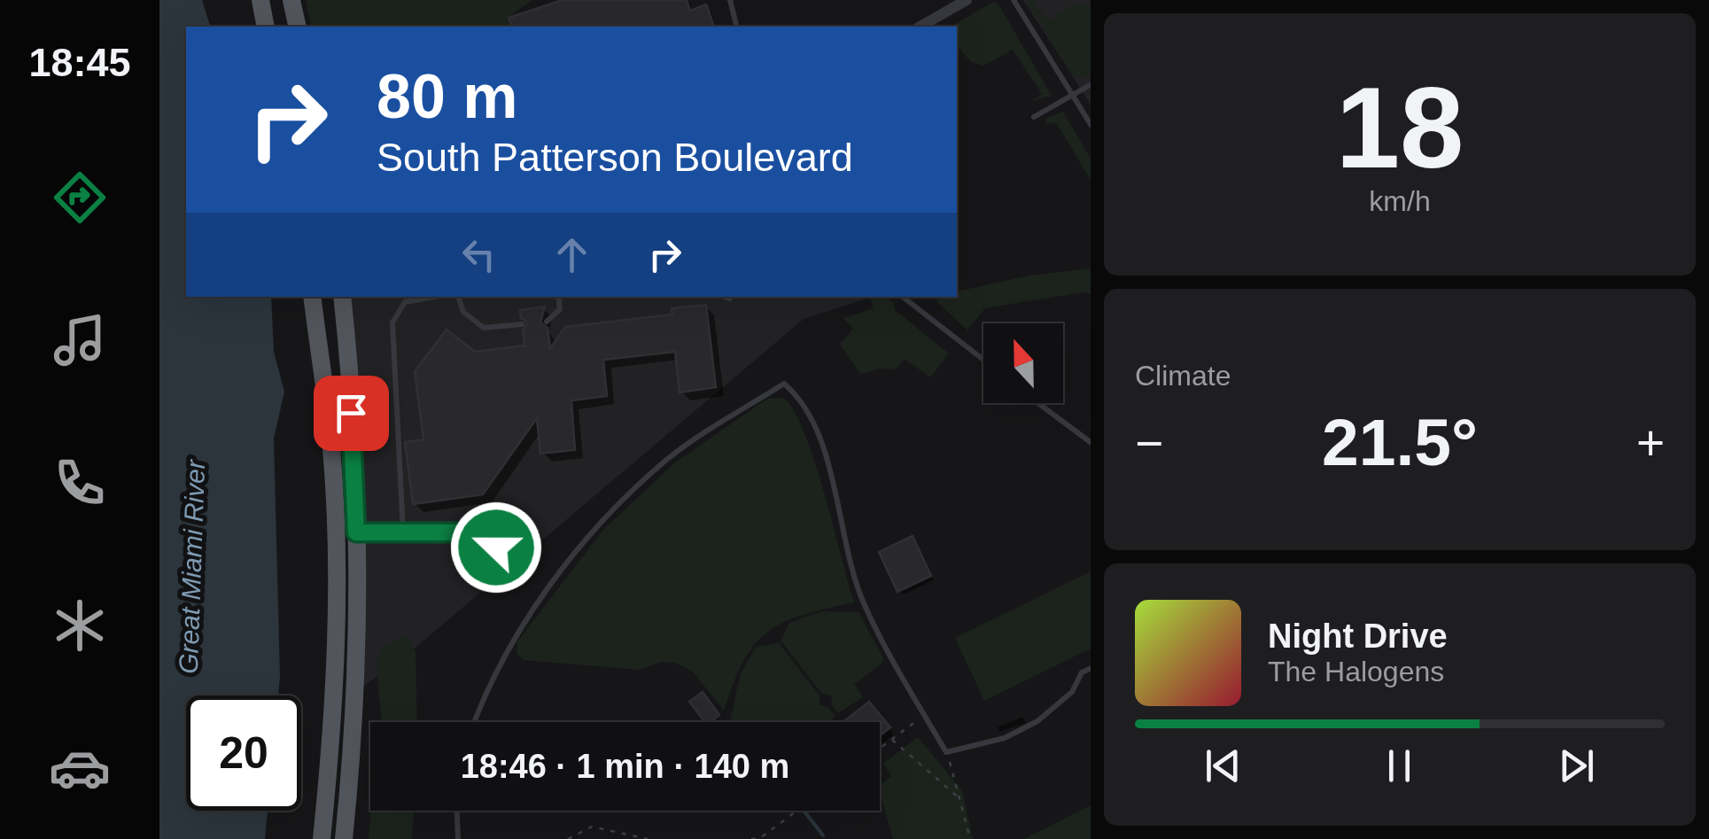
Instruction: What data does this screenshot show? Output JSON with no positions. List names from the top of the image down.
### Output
{
  "water": ["Great Miami River"],
  "north": "top",
  "page": {
    "tabs": "18:45",
    "tile": [
      ["18", "km/h"],
      "Climate"
    ],
    "turn": ["80 m", "South Patterson Boulevard"],
    "heat": ["−", "21.5°", "+"],
    "song": ["Night Drive", "The Halogens"],
    "limit": "20",
    "trip": "18:46 · 1 min · 140 m"
  }
}
